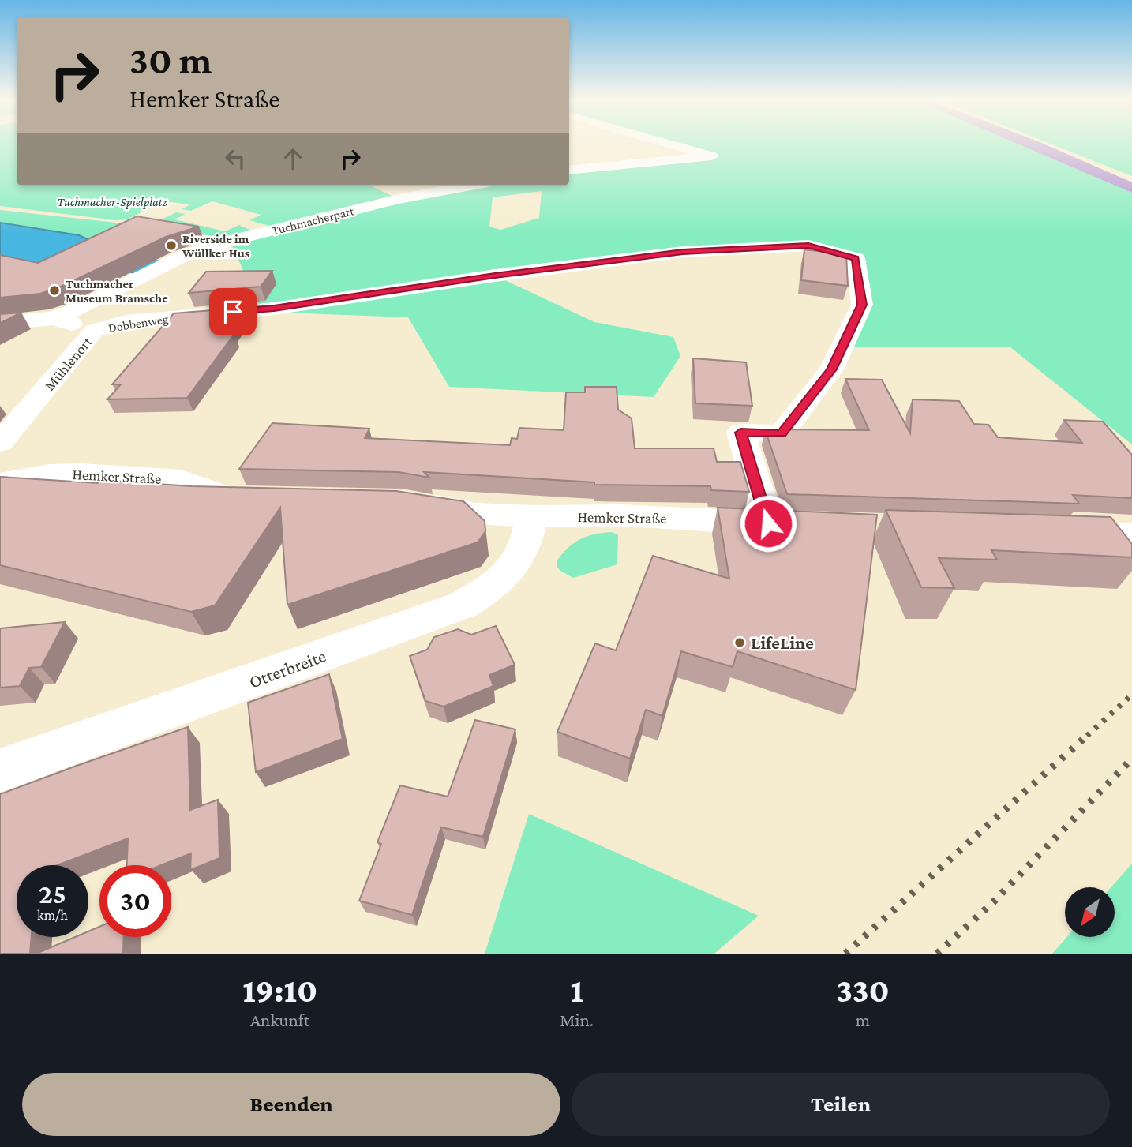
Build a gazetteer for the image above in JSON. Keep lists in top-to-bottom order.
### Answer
{
  "streets": {
    "street": [
      "Tuchmacherpatt",
      "Dobbenweg",
      "Mühlenort",
      "Hemker Straße",
      "Otterbreite"
    ]
  },
  "crossings": [
    ["Tuchmacherpatt", "Mühlenort"],
    ["Dobbenweg", "Mühlenort"],
    ["Dobbenweg", "Hemker Straße"],
    ["Hemker Straße", "Otterbreite"]
  ],
  "parks": ["Tuchmacher-Spielplatz"],
  "places": ["Riverside im Wüllker Hus", "Tuchmacher Museum Bramsche", "LifeLine"],
  "north": "bottom left",
  "page": {
    "turn": ["30 m", "Hemker Straße"],
    "speed": "25 km/h",
    "limit": "30",
    "eta": [
      "19:10",
      "Ankunft",
      "1",
      "Min.",
      "330",
      "m"
    ],
    "buttons": ["Beenden", "Teilen"]
  }
}
